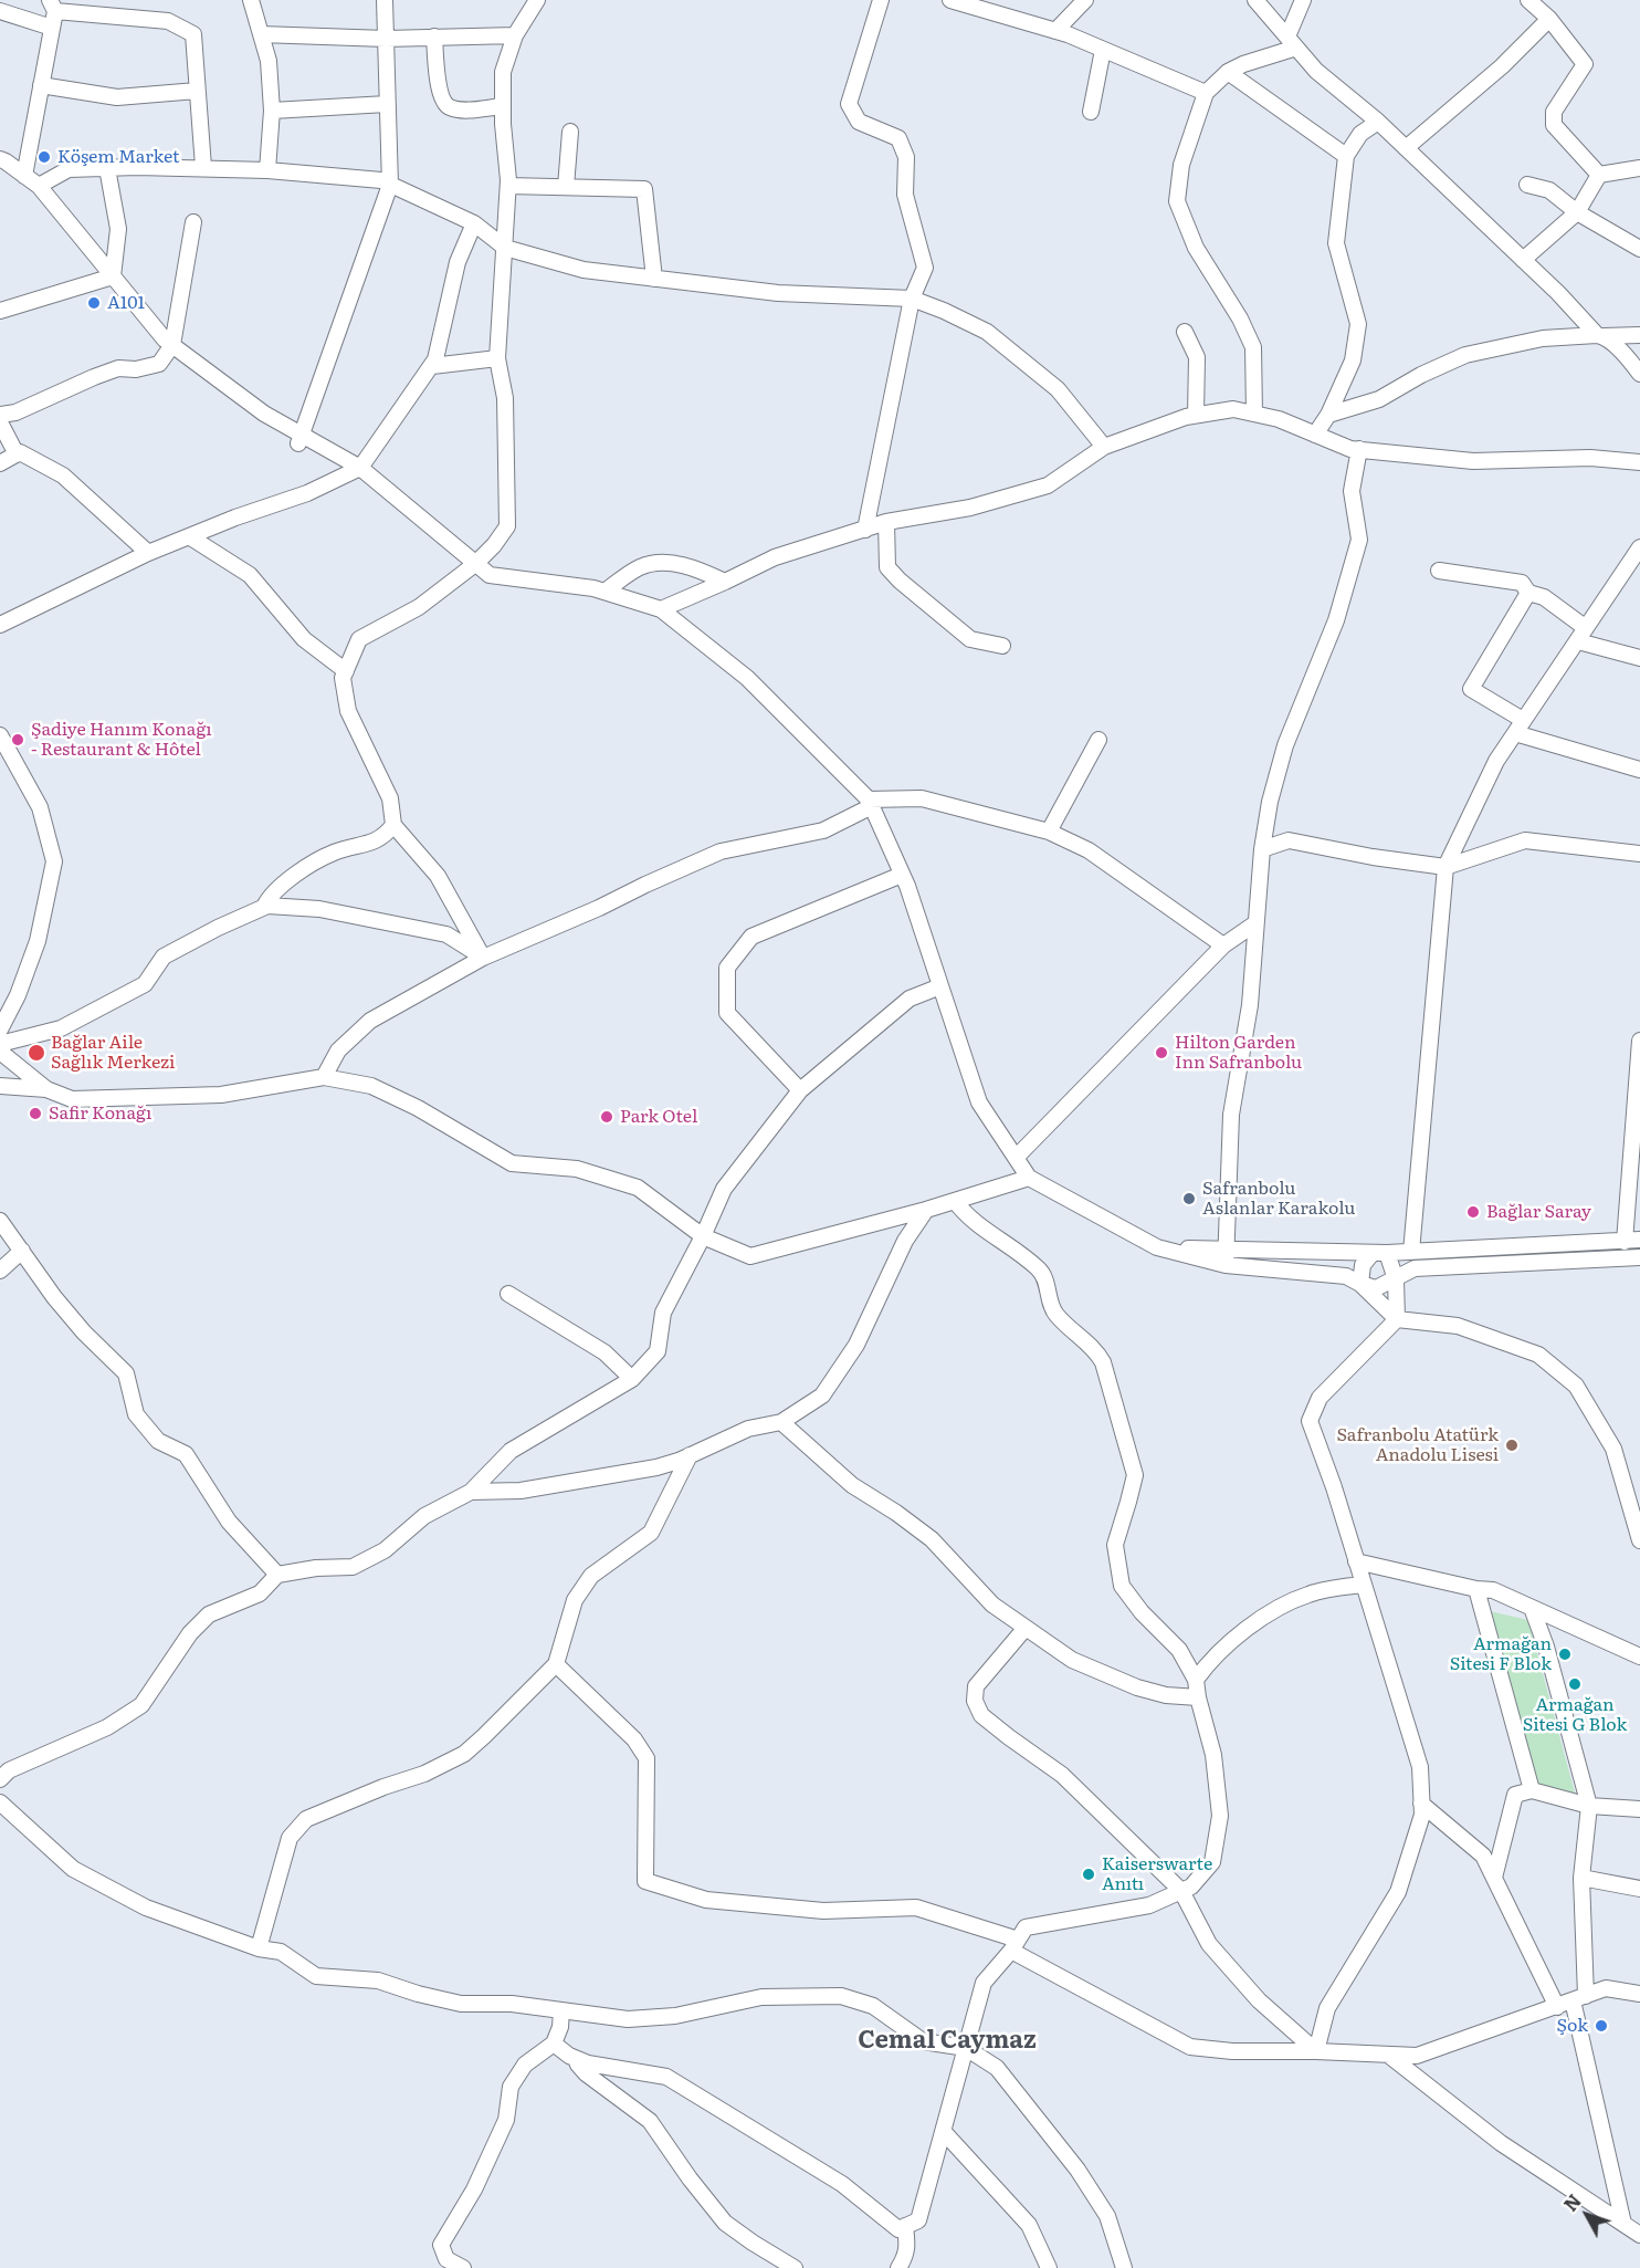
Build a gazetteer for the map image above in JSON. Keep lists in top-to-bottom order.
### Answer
{
  "districts": ["Cemal Caymaz"],
  "places": [
    "Köşem Market",
    "A101",
    "Şadiye Hanım Konağı - Restaurant & Hôtel",
    "Bağlar Aile Sağlık Merkezi",
    "Hilton Garden Inn Safranbolu",
    "Safir Konağı",
    "Park Otel",
    "Safranbolu Aslanlar Karakolu",
    "Bağlar Saray",
    "Safranbolu Atatürk Anadolu Lisesi",
    "Armağan Sitesi F Blok",
    "Armağan Sitesi G Blok",
    "Kaiserswarte Anıtı",
    "Şok"
  ],
  "north": "top left"
}
